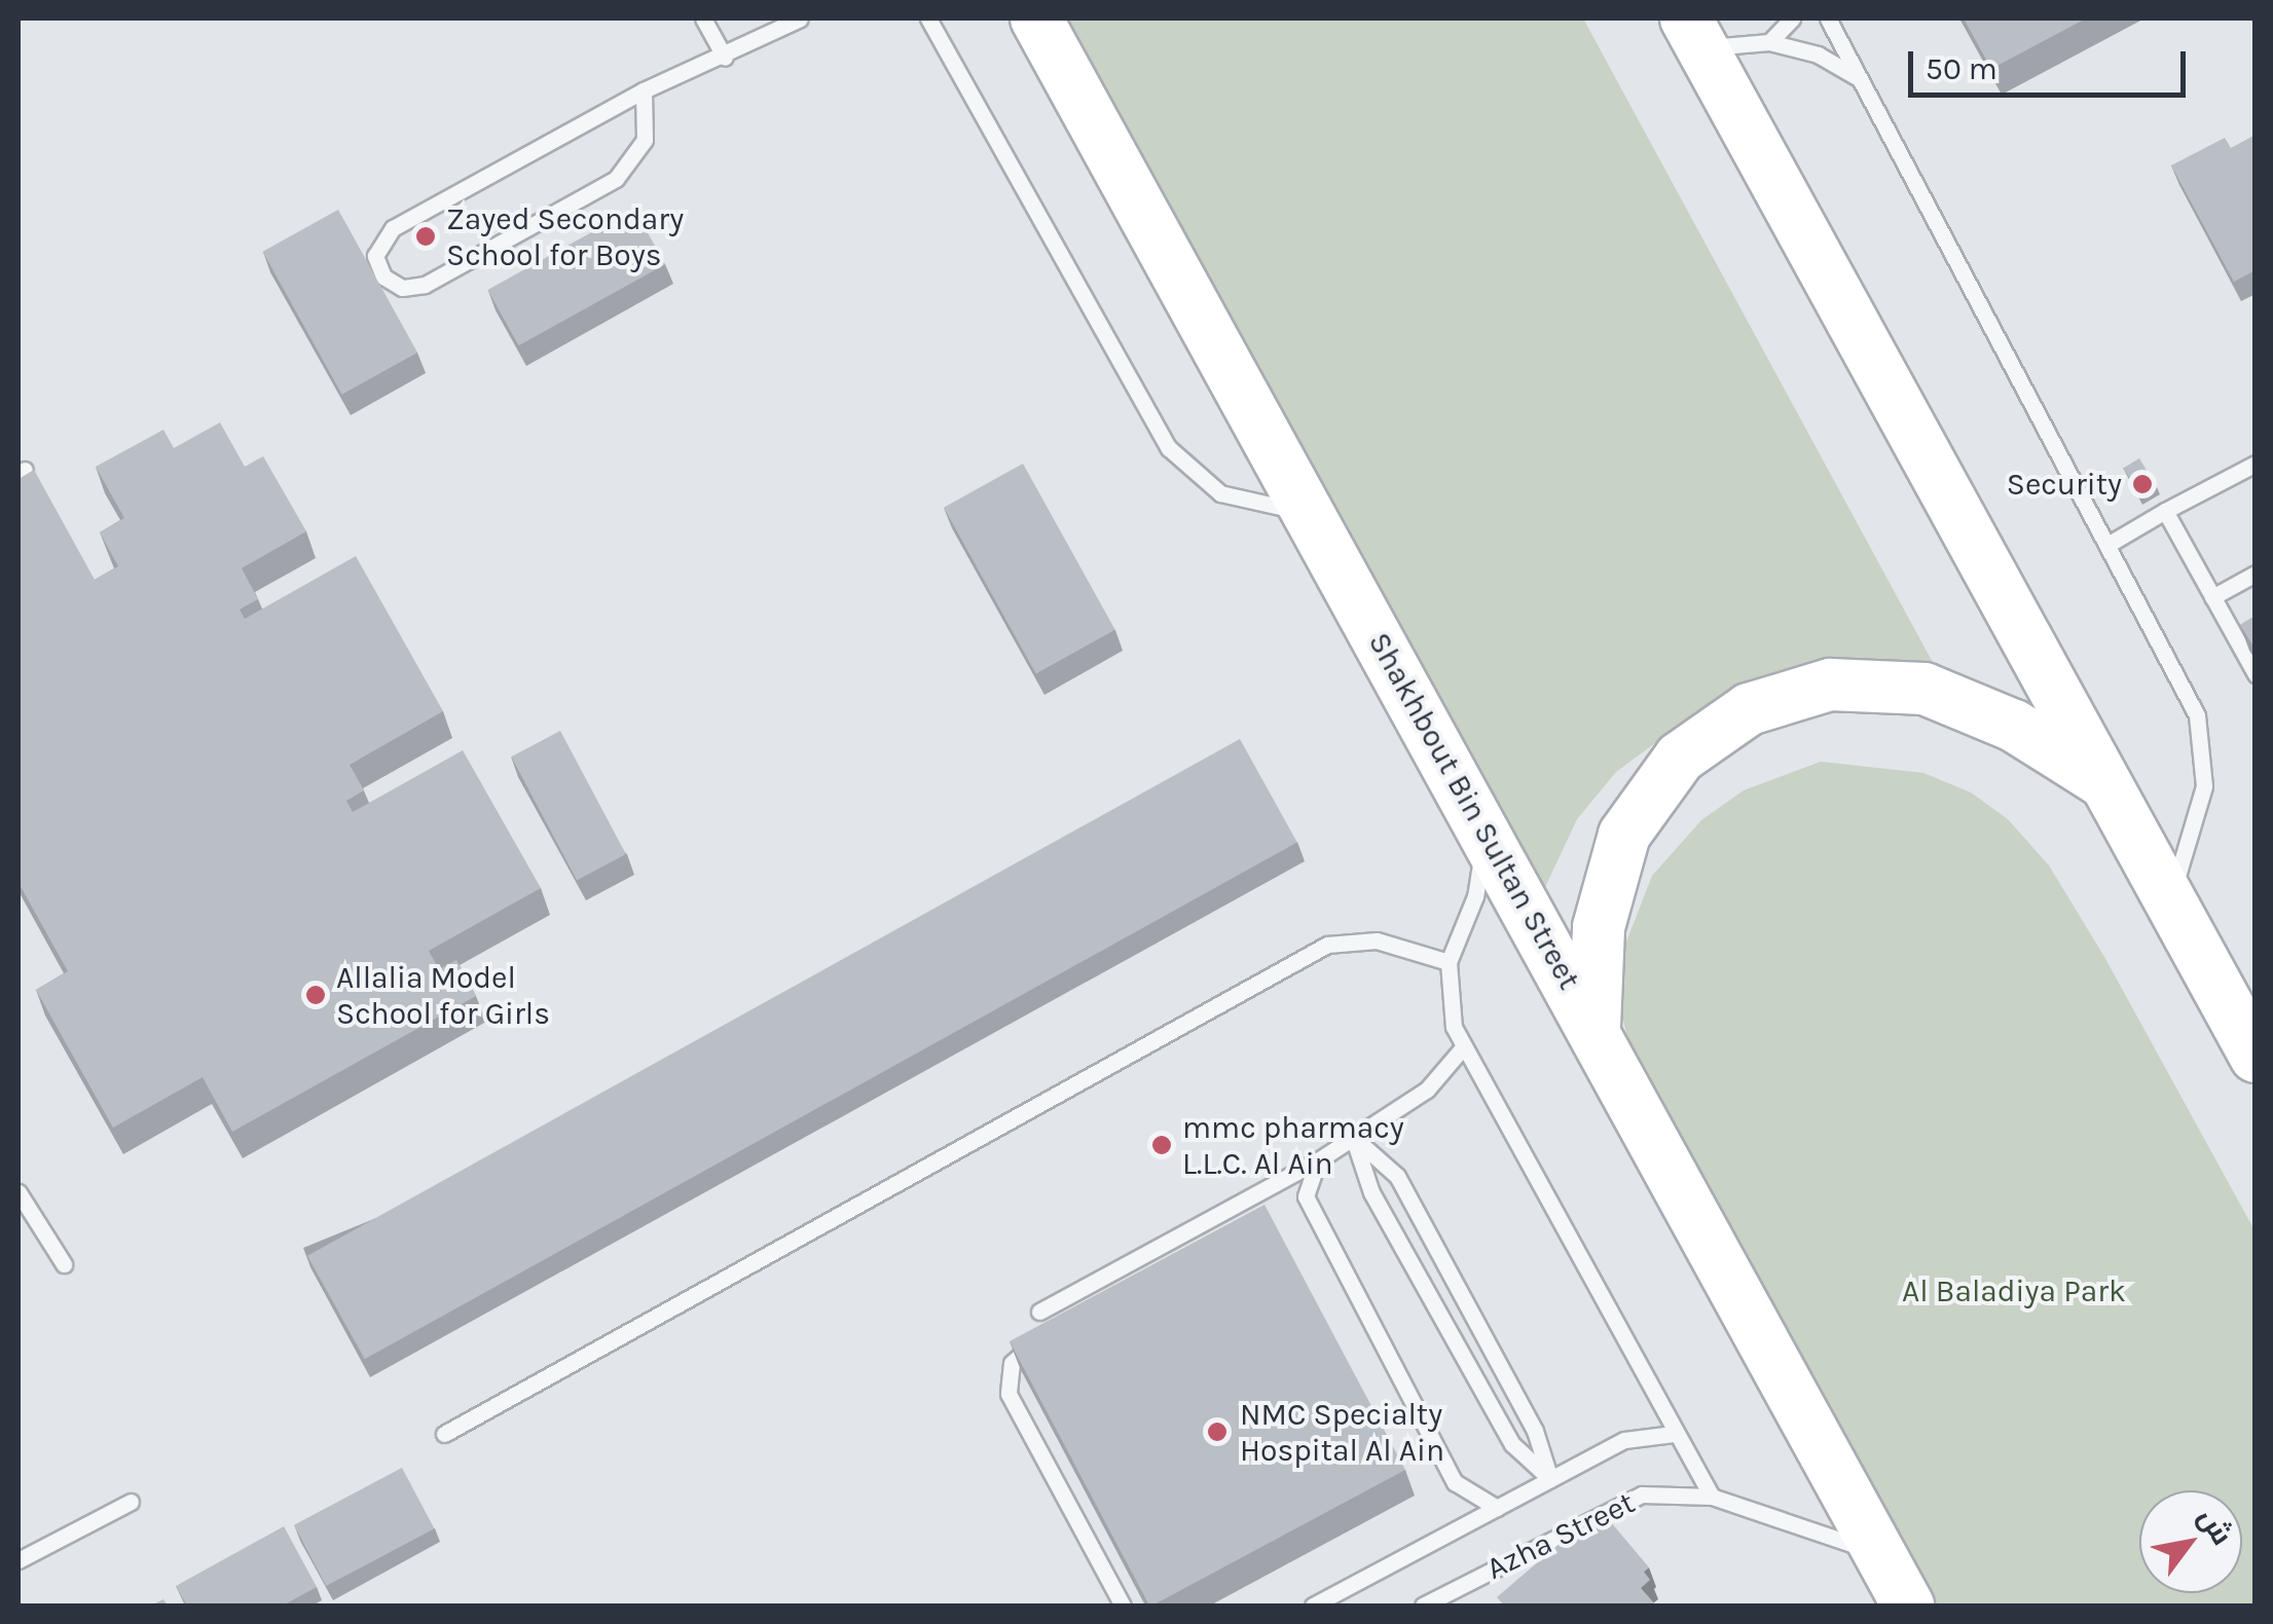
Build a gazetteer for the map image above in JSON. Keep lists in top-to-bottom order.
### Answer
{
  "streets": {
    "main road": ["Shakhbout Bin Sultan Street"],
    "lane": ["Azha Street"]
  },
  "crossings": [
    ["Shakhbout Bin Sultan Street", "Azha Street"]
  ],
  "parks": ["Al Baladiya Park"],
  "places": [
    "Zayed Secondary School for Boys",
    "Security",
    "Allalia Model School for Girls",
    "mmc pharmacy L.L.C. Al Ain",
    "NMC Specialty Hospital Al Ain"
  ],
  "scale_bar": "50 m",
  "north": "top right"
}
